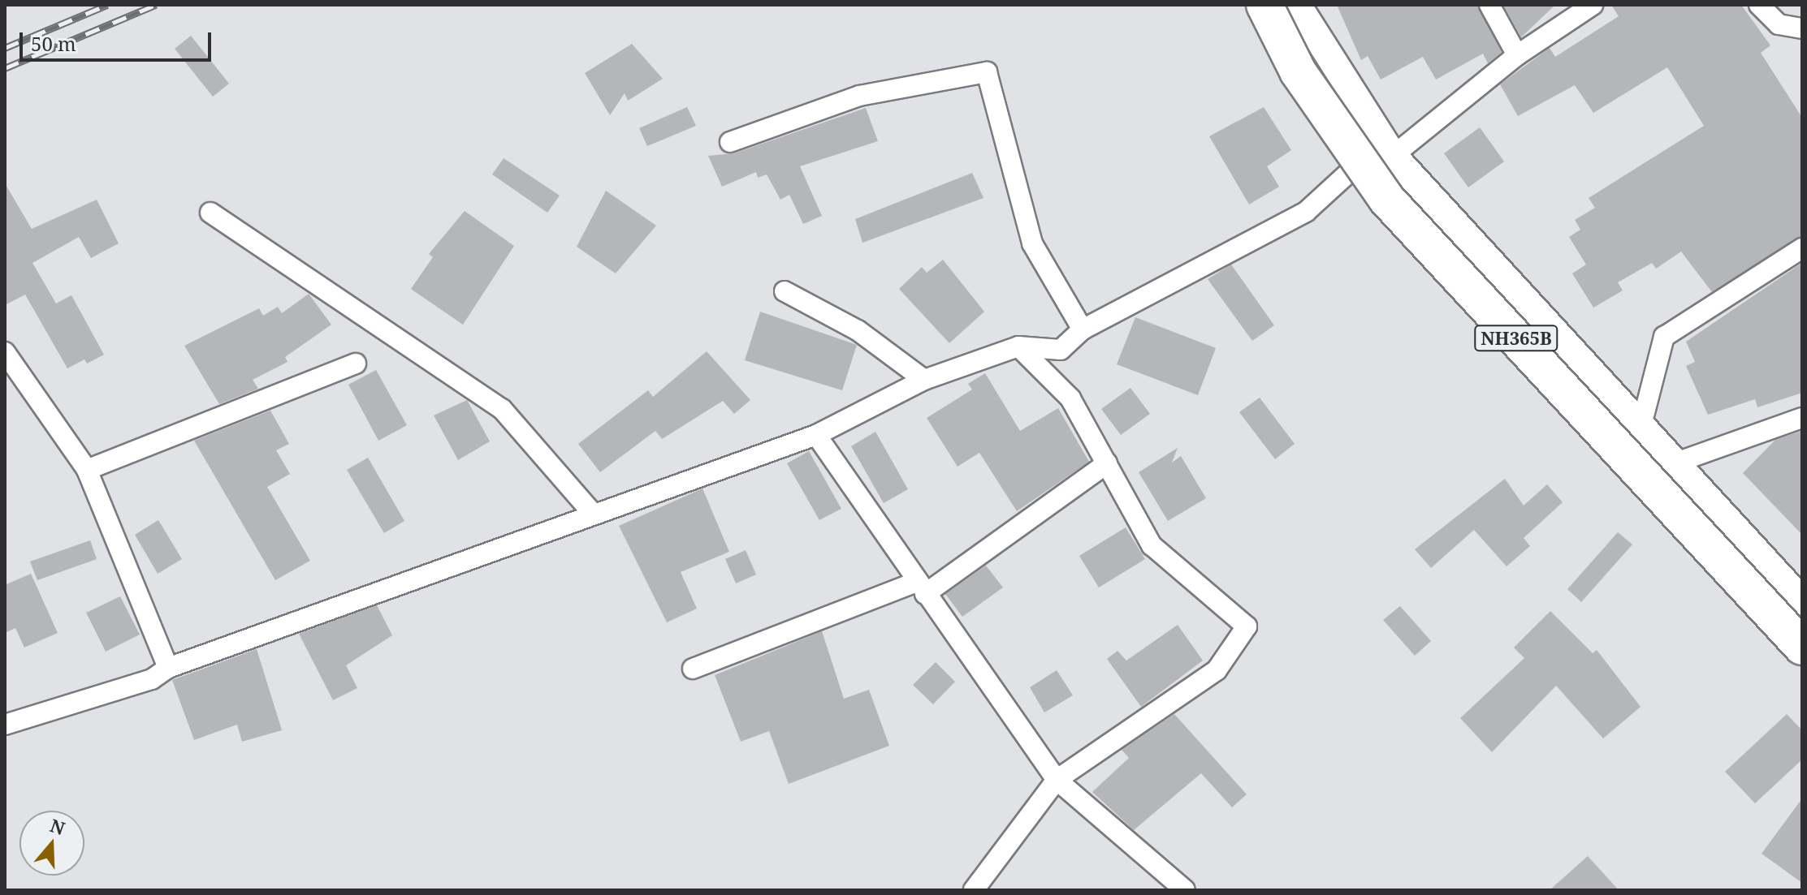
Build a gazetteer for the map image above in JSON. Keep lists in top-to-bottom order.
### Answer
{
  "streets": {
    "highway": ["NH365B"]
  },
  "scale_bar": "50 m",
  "north": "top"
}
